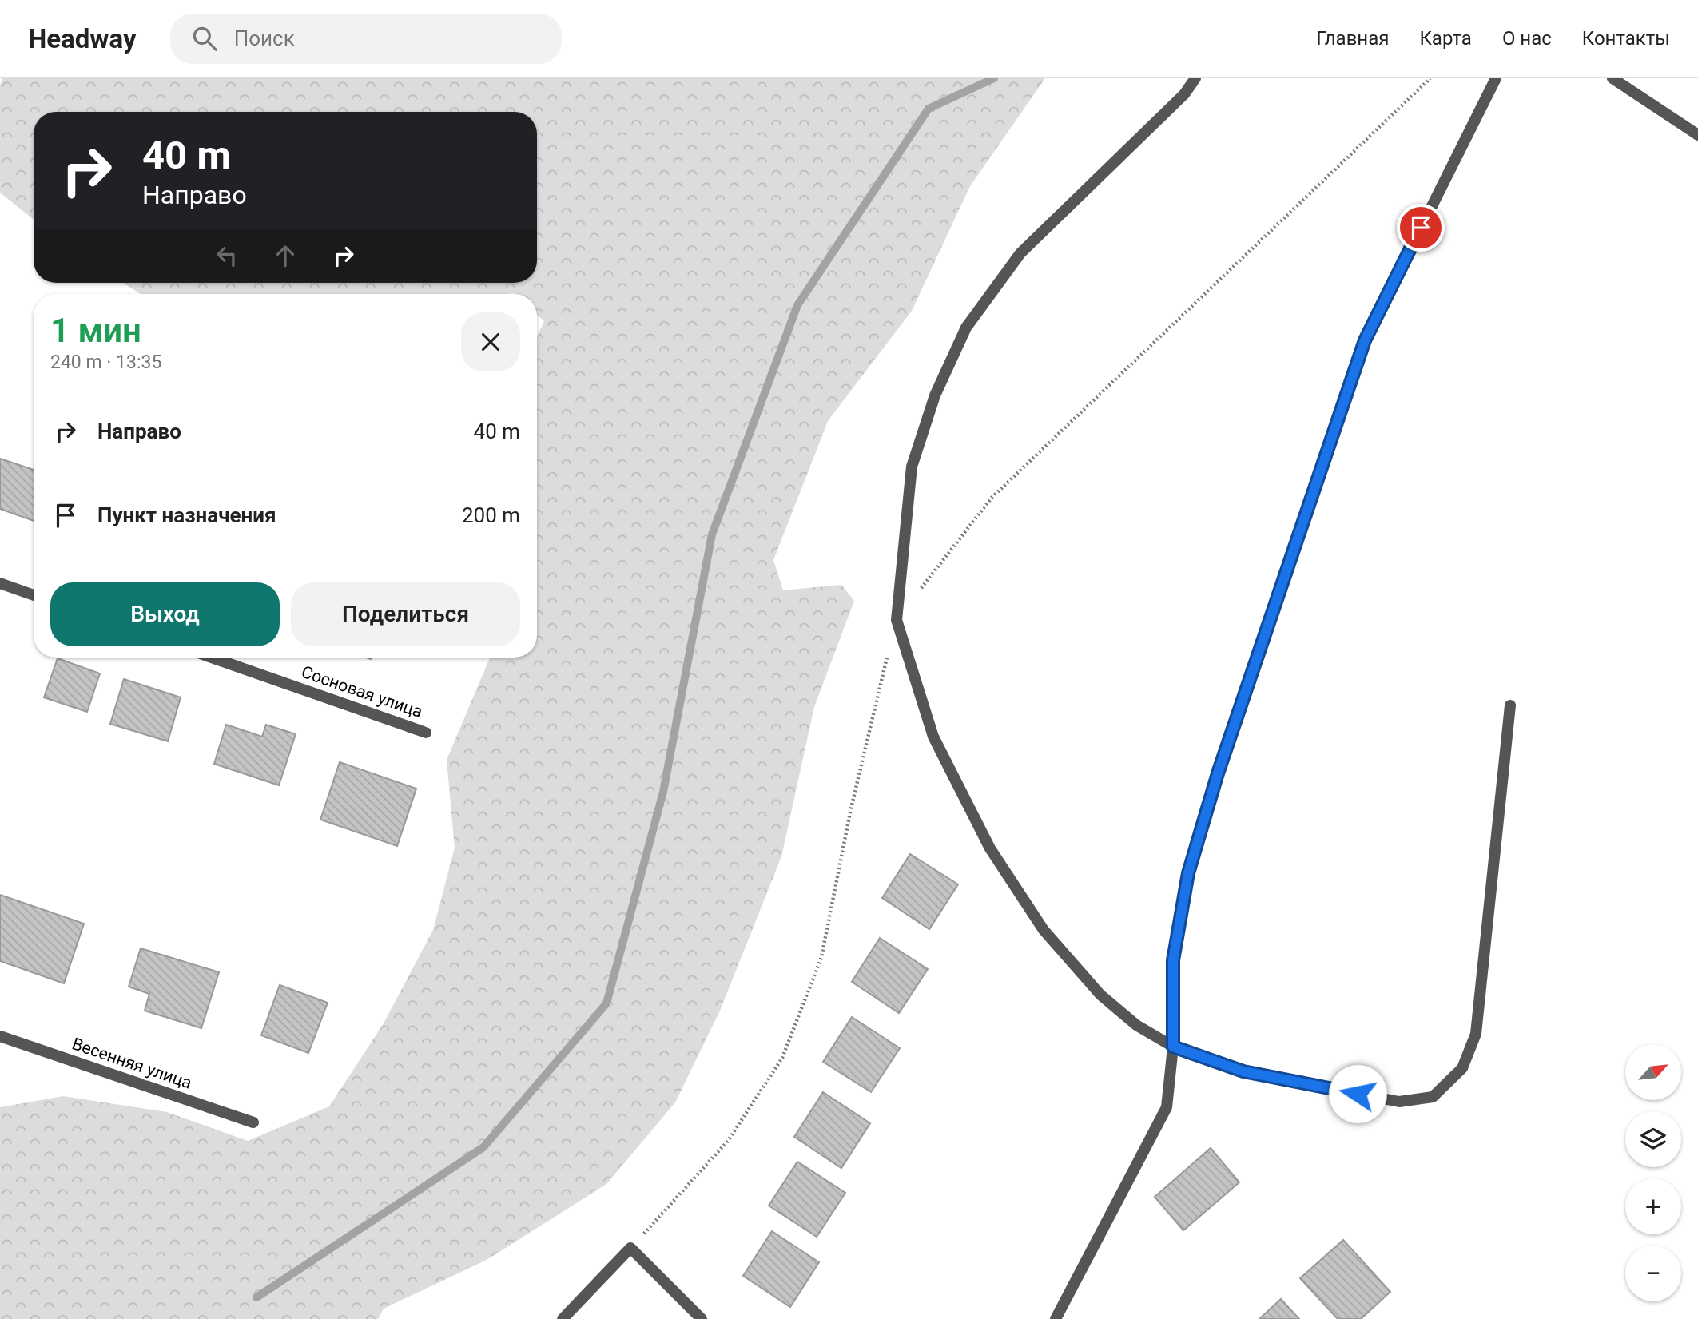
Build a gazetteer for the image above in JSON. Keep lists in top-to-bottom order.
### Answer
{
  "streets": {
    "street": ["Сосновая улица", "Весенняя улица"]
  },
  "north": "top right",
  "page": {
    "header": "Headway",
    "search": "Поиск",
    "nav": [
      "Главная",
      "Карта",
      "О нас",
      "Контакты"
    ],
    "turn": ["40 m", "Направо"],
    "heading": ["1 мин", "240 m · 13:35"],
    "list": [
      {
        "name": "Направо",
        "value": "40 m"
      },
      {
        "name": "Пункт назначения",
        "value": "200 m"
      }
    ],
    "buttons": ["Выход", "Поделиться"],
    "map_buttons": ["+", "−"]
  }
}
